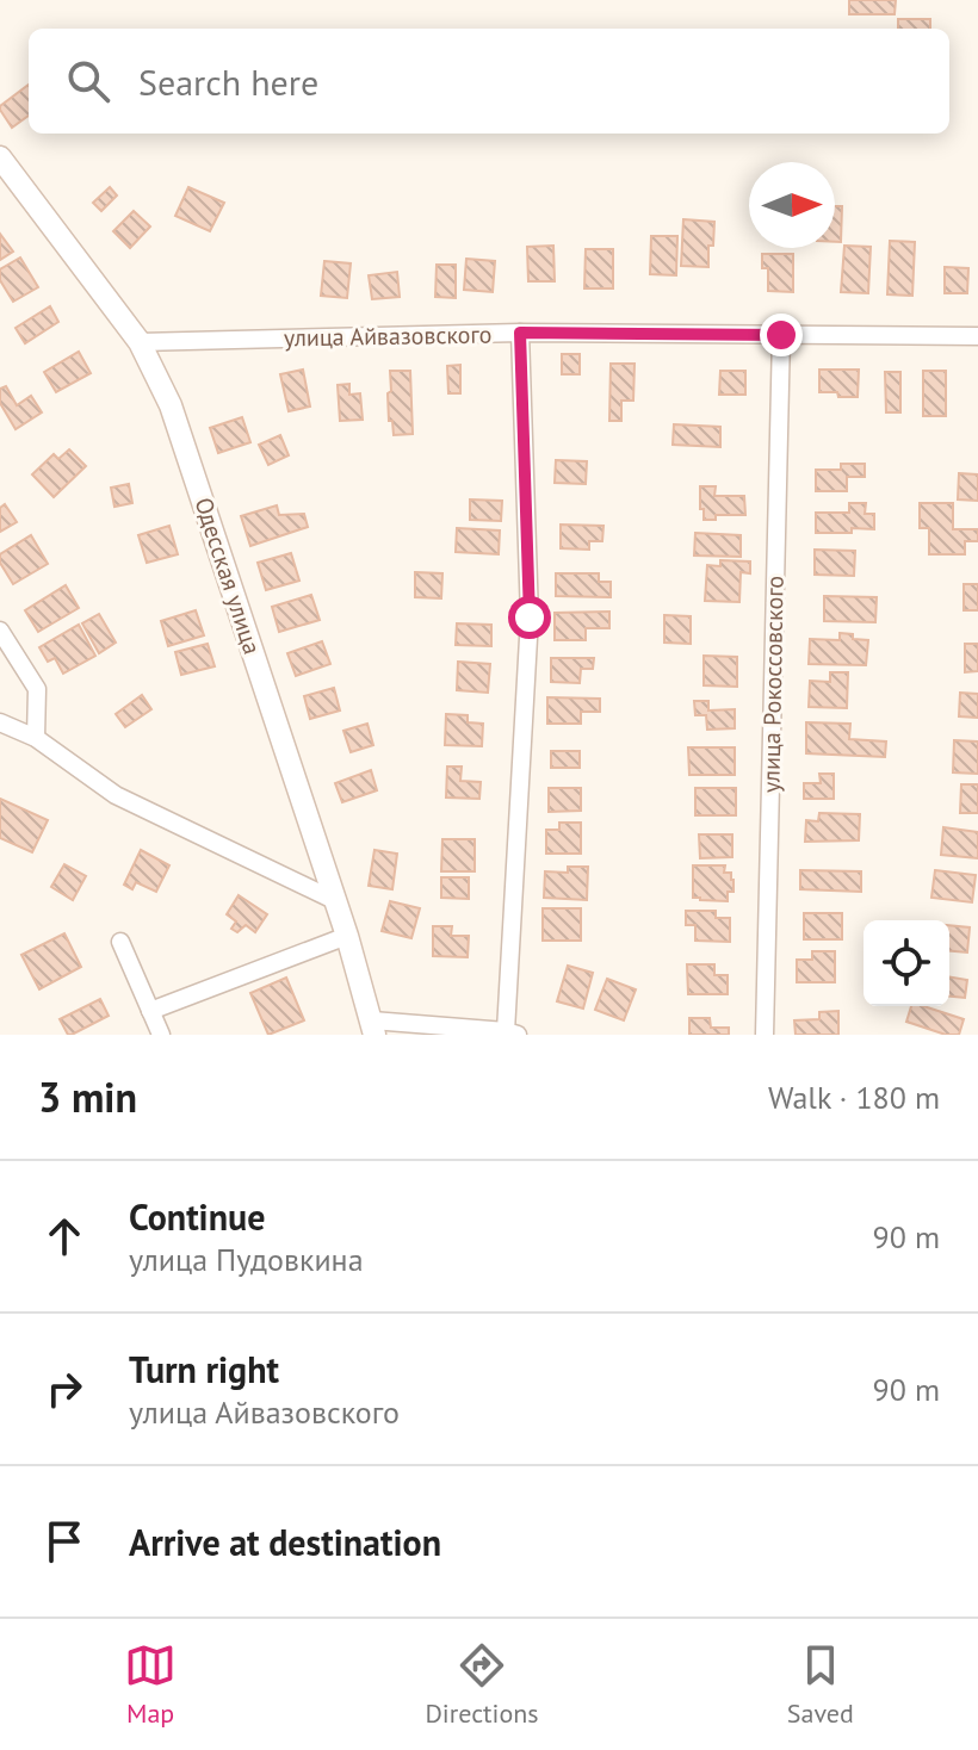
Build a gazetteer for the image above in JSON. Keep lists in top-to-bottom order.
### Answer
{
  "streets": {
    "main road": ["Одесская улица"],
    "street": ["улица Айвазовского", "улица Рокоссовского"]
  },
  "crossings": [
    ["улица Айвазовского", "Одесская улица"],
    ["улица Айвазовского", "улица Рокоссовского"]
  ],
  "north": "right",
  "page": {
    "search": "Search here",
    "heading": ["3 min", "Walk · 180 m"],
    "list": [
      ["Continue", "улица Пудовкина", "90 m"],
      ["Turn right", "улица Айвазовского", "90 m"],
      "Arrive at destination"
    ],
    "nav": ["Map", "Directions", "Saved"]
  }
}
